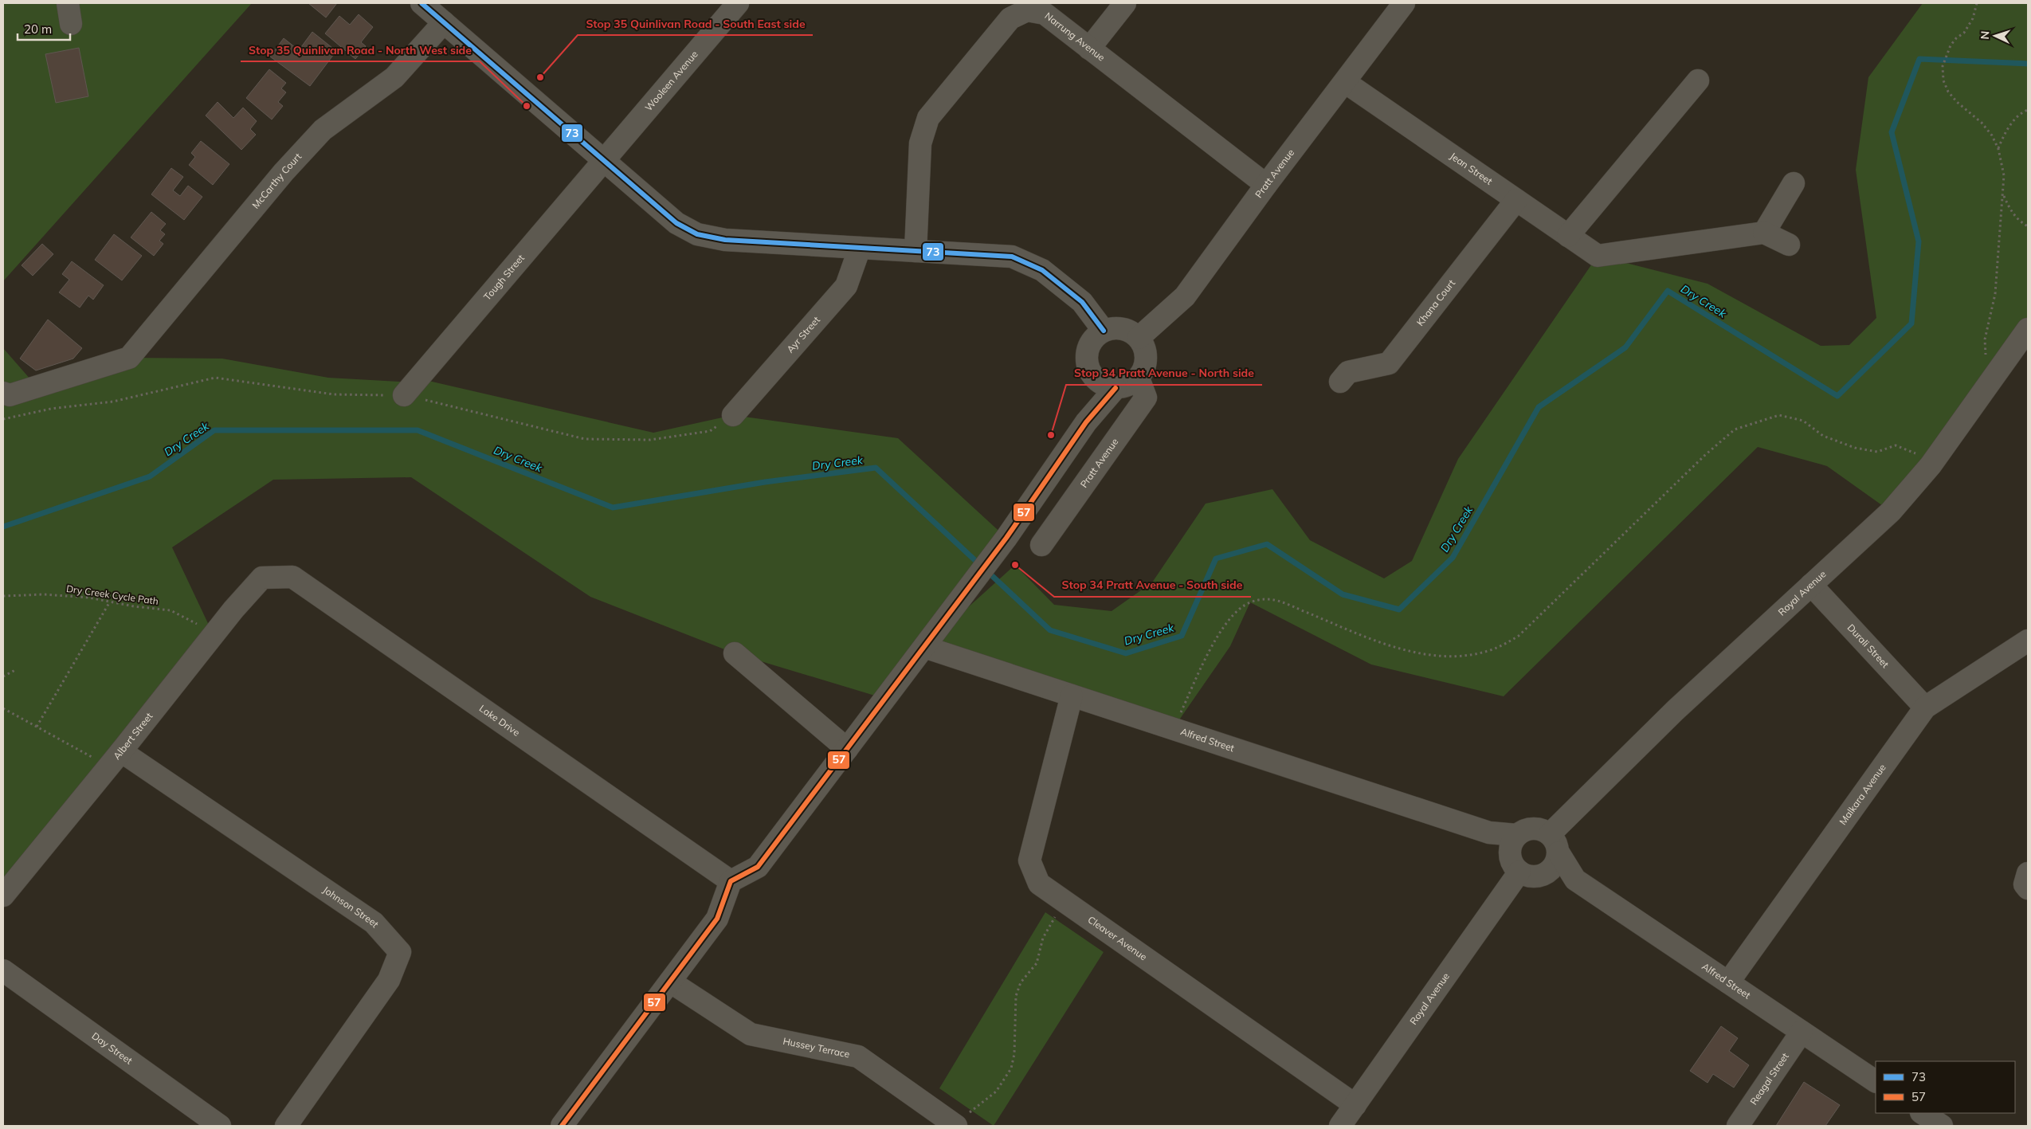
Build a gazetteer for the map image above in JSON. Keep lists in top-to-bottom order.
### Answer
{
  "streets": {
    "street": [
      "Narrung Avenue",
      "Wooleen Avenue",
      "Jean Street",
      "Pratt Avenue",
      "McCarthy Court",
      "Tough Street",
      "Khana Court",
      "Ayr Street",
      "Royal Avenue",
      "Durali Street",
      "Lake Drive",
      "Albert Street",
      "Alfred Street",
      "Malkara Avenue",
      "Johnson Street",
      "Cleaver Avenue",
      "Hussey Terrace",
      "Day Street",
      "Reagal Street"
    ],
    "path": ["Dry Creek Cycle Path"]
  },
  "crossings": [
    ["Narrung Avenue", "Pratt Avenue"],
    ["Wooleen Avenue", "Tough Street"],
    ["Jean Street", "Pratt Avenue"],
    ["Jean Street", "Khana Court"],
    ["Royal Avenue", "Durali Street"],
    ["Royal Avenue", "Alfred Street"],
    ["Royal Avenue", "Cleaver Avenue"],
    ["Dry Creek Cycle Path", "Albert Street"],
    ["Durali Street", "Malkara Avenue"],
    ["Lake Drive", "Albert Street"],
    ["Albert Street", "Johnson Street"],
    ["Alfred Street", "Malkara Avenue"],
    ["Alfred Street", "Cleaver Avenue"],
    ["Alfred Street", "Reagal Street"]
  ],
  "water": ["Dry Creek"],
  "places": [
    "Stop 35 Quinlivan Road - South East side",
    "Stop 35 Quinlivan Road - North West side",
    "Stop 34 Pratt Avenue - North side",
    "Stop 34 Pratt Avenue - South side"
  ],
  "lines": ["transit line 73", "transit line 57"],
  "legend": ["73", "57"],
  "scale_bar": "20 m",
  "north": "left"
}
